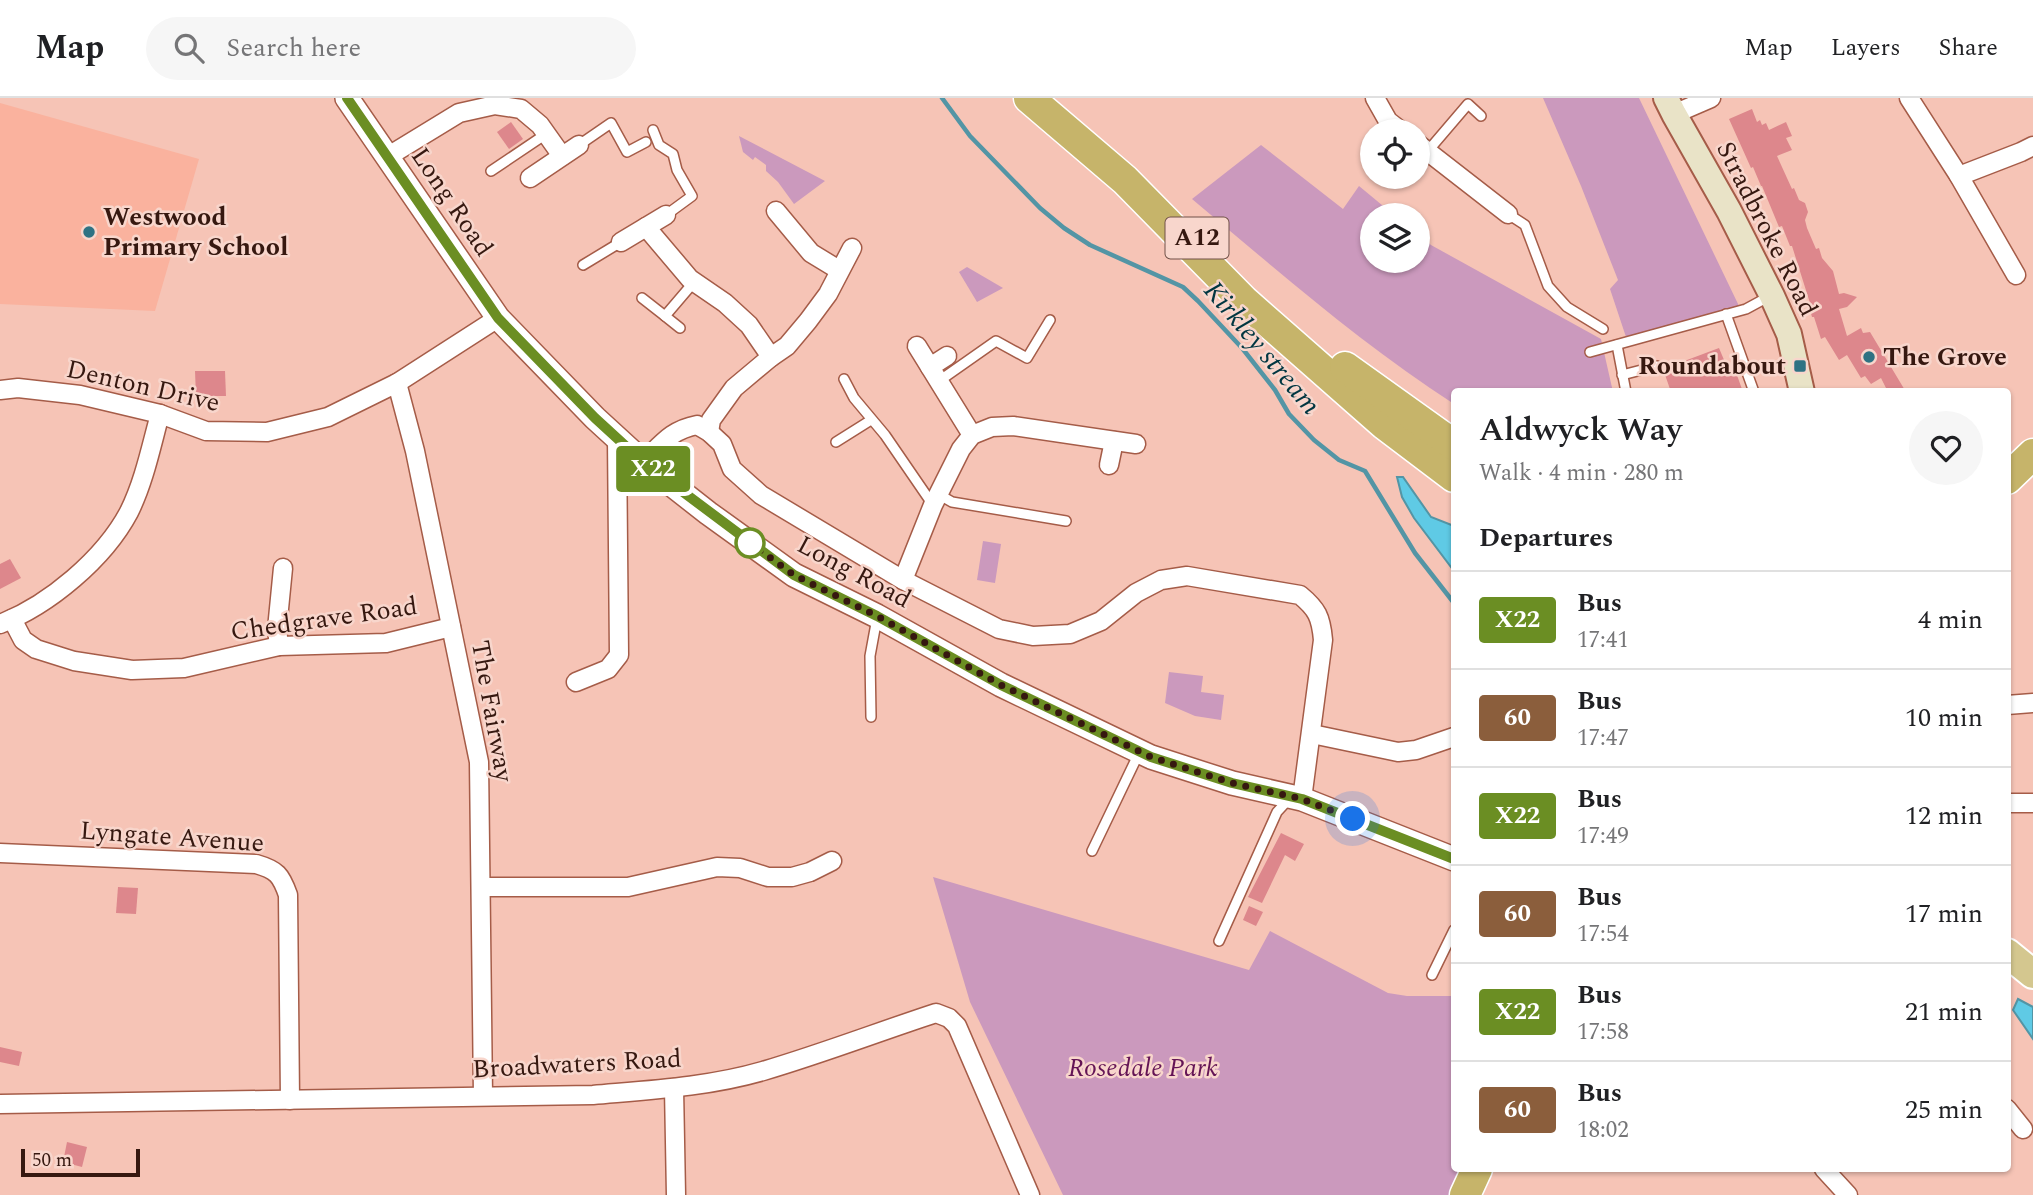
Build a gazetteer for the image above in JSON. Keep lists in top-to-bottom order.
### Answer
{
  "streets": {
    "highway": ["A12"],
    "main road": ["Stradbroke Road"],
    "street": [
      "Long Road",
      "Denton Drive",
      "Chedgrave Road",
      "The Fairway",
      "Lyngate Avenue",
      "Broadwaters Road"
    ]
  },
  "crossings": [
    ["Long Road", "Denton Drive"],
    ["Denton Drive", "The Fairway"],
    ["Chedgrave Road", "The Fairway"],
    ["The Fairway", "Broadwaters Road"],
    ["Lyngate Avenue", "Broadwaters Road"]
  ],
  "water": ["Kirkley stream"],
  "parks": ["Rosedale Park"],
  "places": {
    "other": ["Westwood Primary School", "The Grove"],
    "transit": ["Roundabout"]
  },
  "lines": ["bus line X22"],
  "scale_bar": "50 m",
  "page": {
    "header": "Map",
    "search": "Search here",
    "nav": ["Map", "Layers", "Share"],
    "on_map": "X22",
    "heading": [
      ["Aldwyck Way", "Walk · 4 min · 280 m"],
      "Departures"
    ],
    "list": [
      {
        "mark": "X22",
        "name": "Bus",
        "note": "17:41",
        "value": "4 min"
      },
      {
        "mark": "60",
        "name": "Bus",
        "note": "17:47",
        "value": "10 min"
      },
      {
        "mark": "X22",
        "name": "Bus",
        "note": "17:49",
        "value": "12 min"
      },
      {
        "mark": "60",
        "name": "Bus",
        "note": "17:54",
        "value": "17 min"
      },
      {
        "mark": "X22",
        "name": "Bus",
        "note": "17:58",
        "value": "21 min"
      },
      {
        "mark": "60",
        "name": "Bus",
        "note": "18:02",
        "value": "25 min"
      }
    ],
    "scale": "50 m"
  }
}
